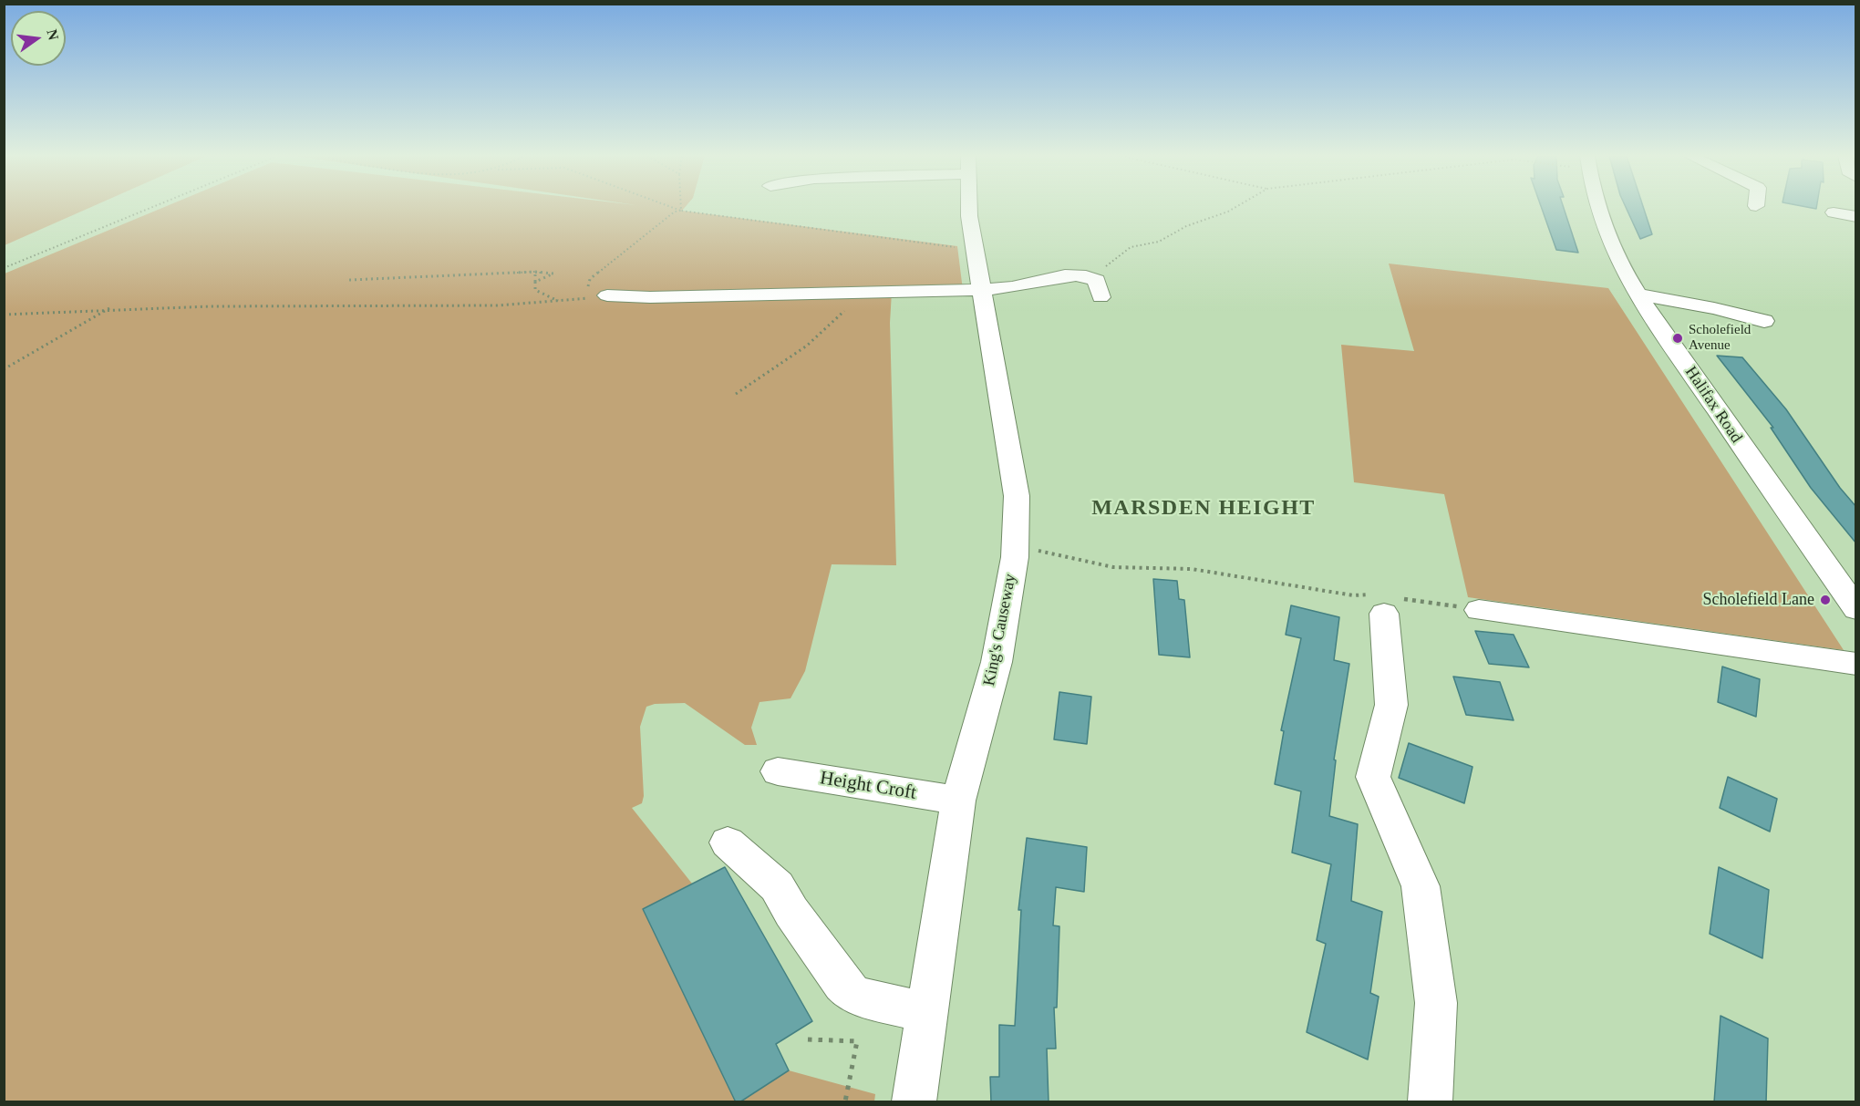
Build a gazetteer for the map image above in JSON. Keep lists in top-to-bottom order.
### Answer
{
  "streets": {
    "street": ["Halifax Road", "King's Causeway", "Height Croft"]
  },
  "crossings": [
    ["King's Causeway", "Height Croft"]
  ],
  "districts": ["MARSDEN HEIGHT"],
  "places": ["Scholefield Avenue", "Scholefield Lane"],
  "north": "right"
}
